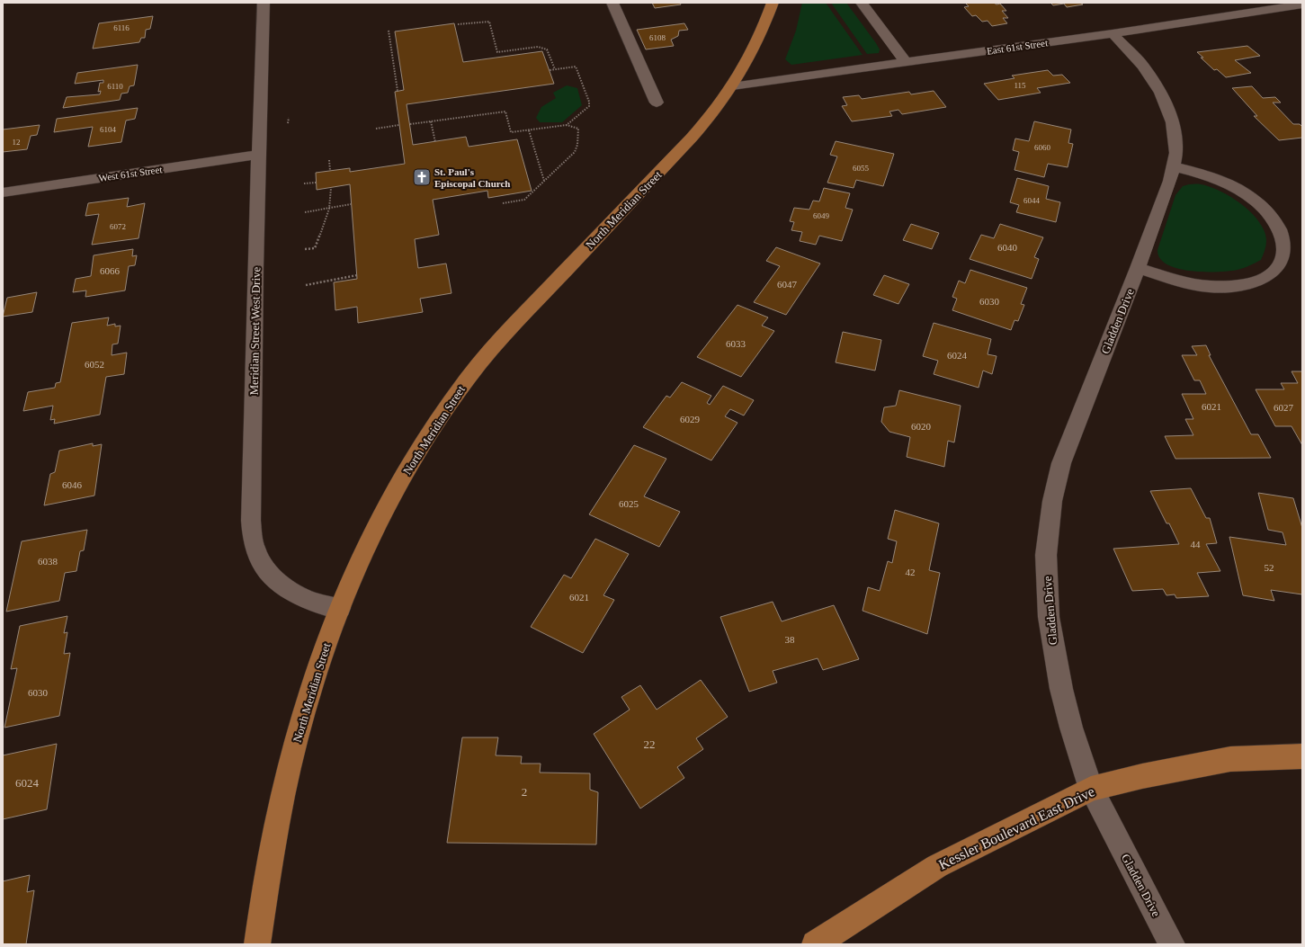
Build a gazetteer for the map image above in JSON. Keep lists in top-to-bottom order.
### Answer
{
  "streets": {
    "main road": ["North Meridian Street", "Kessler Boulevard East Drive"],
    "street": [
      "East 61st Street",
      "West 61st Street",
      "Gladden Drive",
      "Meridian Street West Drive"
    ]
  },
  "crossings": [
    ["East 61st Street", "North Meridian Street"],
    ["East 61st Street", "Gladden Drive"],
    ["West 61st Street", "Meridian Street West Drive"],
    ["North Meridian Street", "Meridian Street West Drive"],
    ["Gladden Drive", "Kessler Boulevard East Drive"]
  ],
  "places": {
    "church": ["St. Paul's Episcopal Church"]
  },
  "house_numbers": [
    "6116",
    "6108",
    "115",
    "6110",
    "6104",
    "12",
    "6060",
    "6055",
    "6044",
    "6049",
    "6072",
    "6040",
    "6066",
    "6047",
    "6030",
    "6033",
    "6024",
    "6052",
    "6021",
    "6027",
    "6029",
    "6020",
    "6046",
    "6025",
    "44",
    "6038",
    "52",
    "42",
    "6021",
    "38",
    "6030",
    "22",
    "6024",
    "2"
  ]
}
